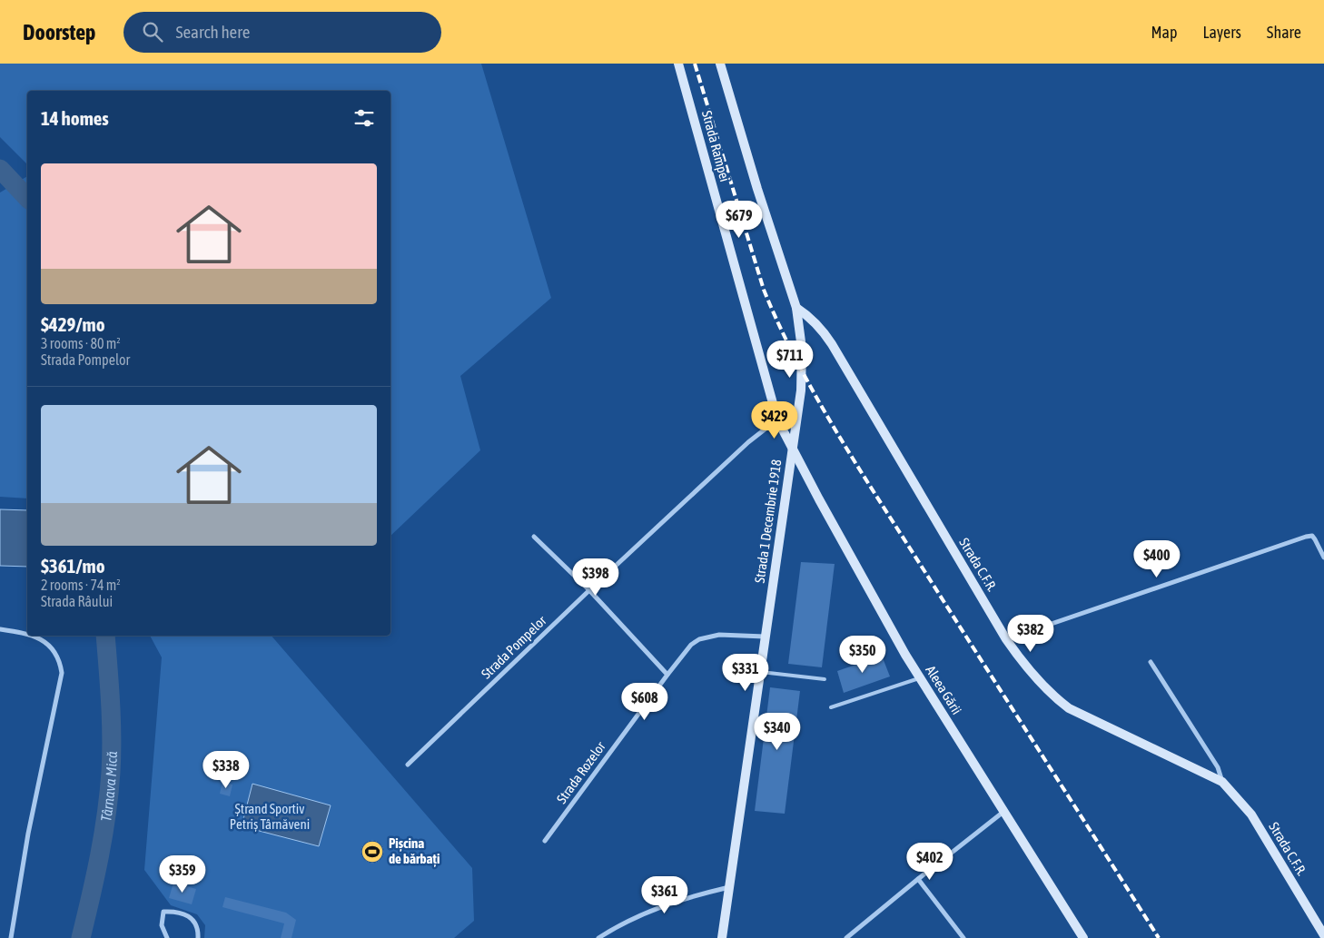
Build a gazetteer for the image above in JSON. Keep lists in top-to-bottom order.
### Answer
{
  "streets": {
    "street": [
      "Strada Rampei",
      "Strada 1 Decembrie 1918",
      "Strada C.F.R.",
      "Strada Pompelor",
      "Aleea Gării",
      "Strada Rozelor"
    ]
  },
  "crossings": [
    ["Strada Rampei", "Strada 1 Decembrie 1918"],
    ["Strada Rampei", "Strada Pompelor"],
    ["Strada Rampei", "Aleea Gării"],
    ["Strada 1 Decembrie 1918", "Strada C.F.R."],
    ["Strada 1 Decembrie 1918", "Aleea Gării"],
    ["Strada 1 Decembrie 1918", "Strada Rozelor"]
  ],
  "water": ["Târnava Mică"],
  "parks": ["Ștrand Sportiv Petriș Târnăveni"],
  "places": {
    "sports": ["Pișcina de bărbați"]
  },
  "page": {
    "header": "Doorstep",
    "search": "Search here",
    "nav": ["Map", "Layers", "Share"],
    "heading": "14 homes",
    "list": [
      {
        "name": "$429/mo",
        "note": "3 rooms · 80 m² · Strada Pompelor"
      },
      {
        "name": "$361/mo",
        "note": "2 rooms · 74 m² · Strada Râului"
      }
    ],
    "price": [
      "$679",
      "$711",
      "$429",
      "$400",
      "$398",
      "$382",
      "$350",
      "$331",
      "$608",
      "$340",
      "$338",
      "$402",
      "$359",
      "$361"
    ]
  }
}
